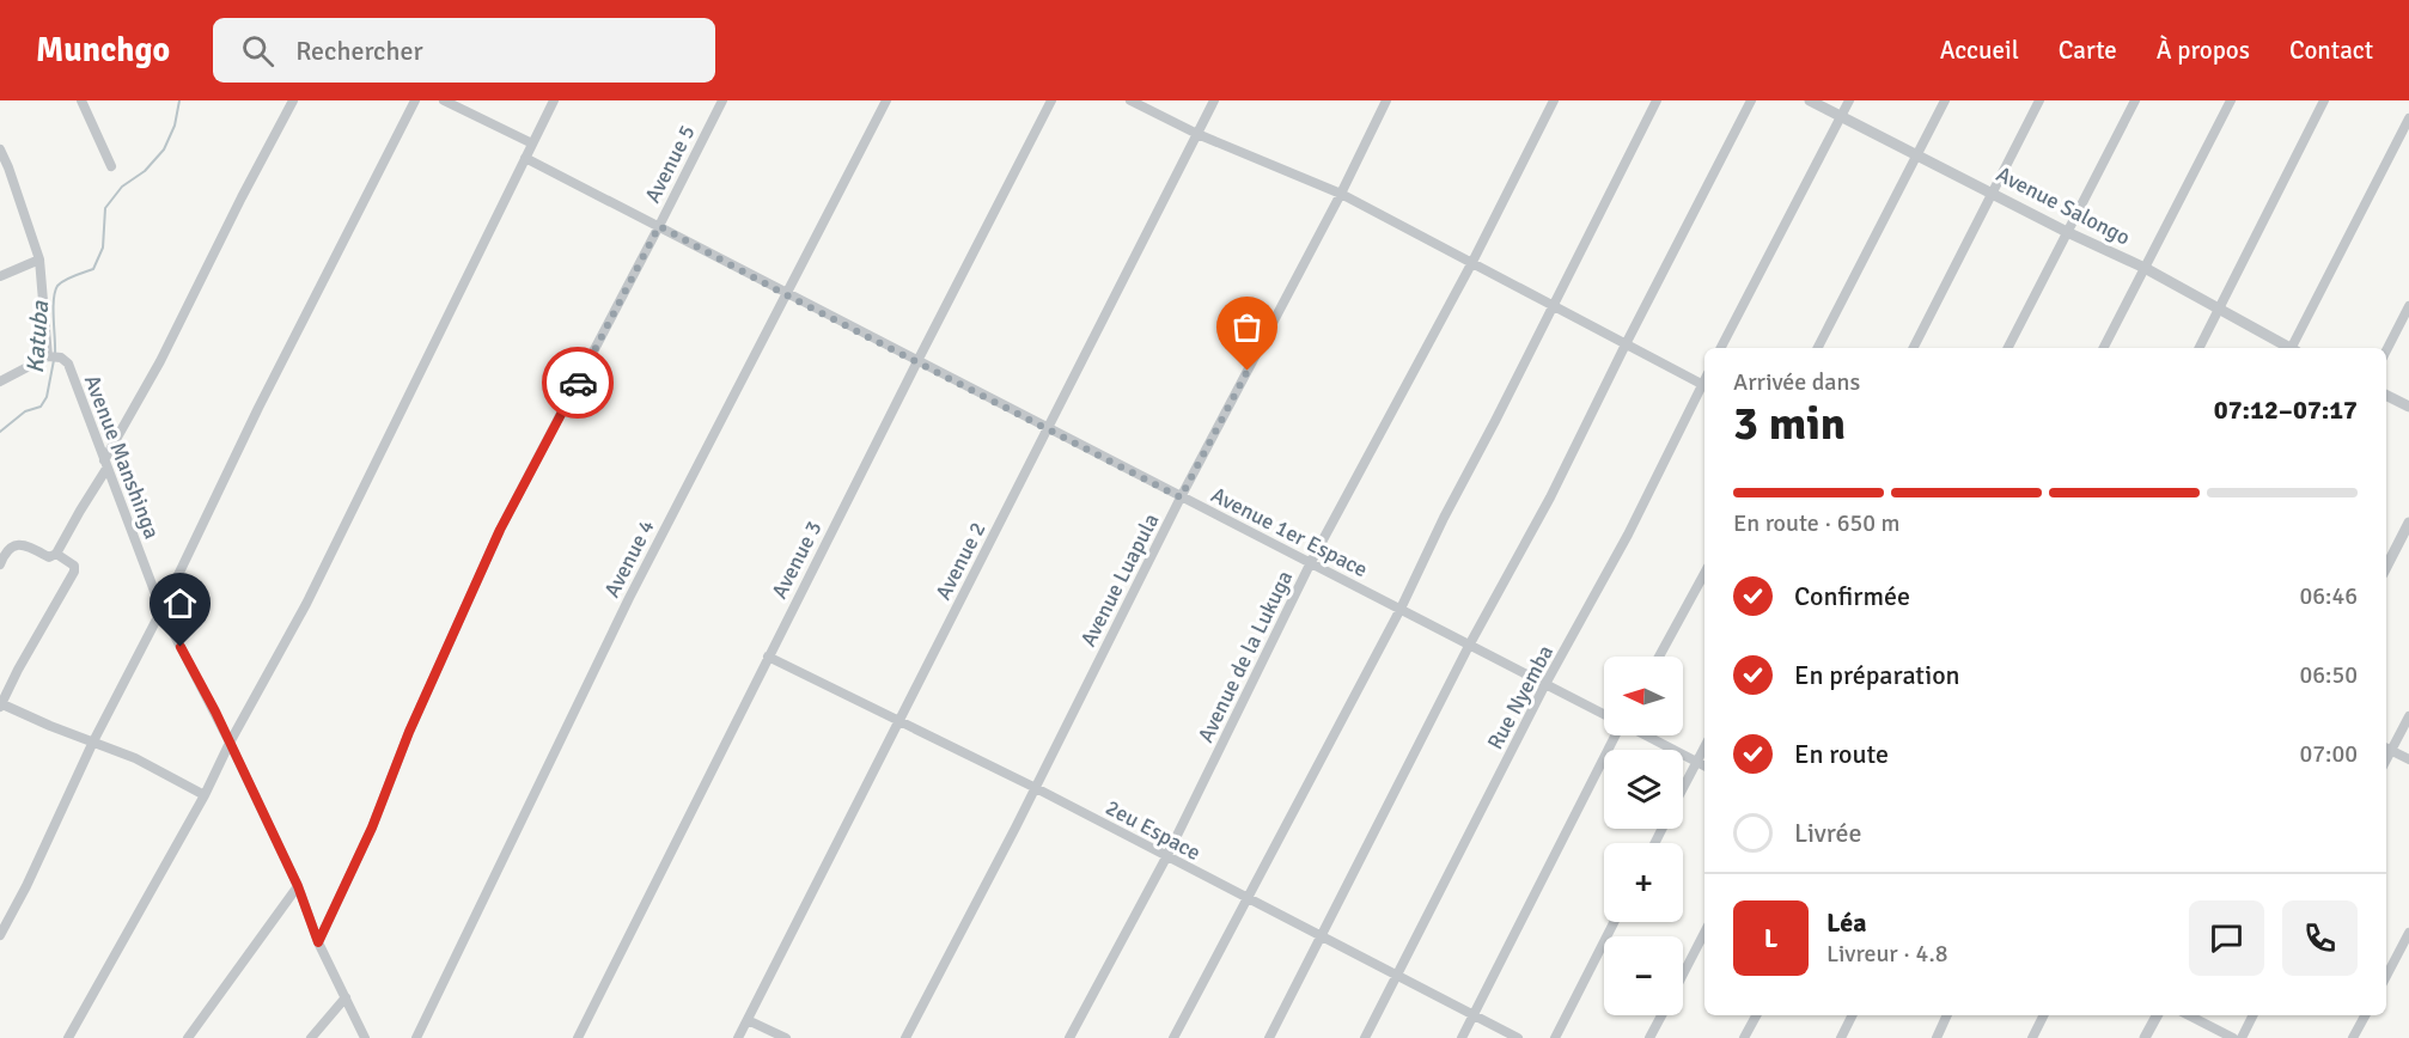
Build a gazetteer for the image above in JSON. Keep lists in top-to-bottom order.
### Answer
{
  "streets": {
    "street": [
      "Avenue 5",
      "Avenue Salongo",
      "Avenue Manshinga",
      "Avenue 1er Espace",
      "Avenue 4",
      "Avenue 3",
      "Avenue 2",
      "Avenue Luapula",
      "Avenue de la Lukuga",
      "Rue Nyemba",
      "2eu Espace"
    ]
  },
  "crossings": [
    ["Avenue 5", "Avenue Manshinga"],
    ["Avenue 5", "Avenue 1er Espace"],
    ["Avenue 1er Espace", "Avenue 4"],
    ["Avenue 1er Espace", "Avenue 3"],
    ["Avenue 1er Espace", "Avenue 2"],
    ["Avenue 1er Espace", "Avenue Luapula"],
    ["Avenue 1er Espace", "Avenue de la Lukuga"],
    ["Avenue 1er Espace", "Rue Nyemba"],
    ["Avenue 3", "2eu Espace"],
    ["Avenue 2", "2eu Espace"],
    ["Avenue Luapula", "2eu Espace"],
    ["Avenue de la Lukuga", "2eu Espace"],
    ["Rue Nyemba", "2eu Espace"]
  ],
  "water": ["Katuba"],
  "north": "left",
  "page": {
    "header": "Munchgo",
    "search": "Rechercher",
    "nav": [
      "Accueil",
      "Carte",
      "À propos",
      "Contact"
    ],
    "heading": ["3 min", "Arrivée dans", "07:12–07:17"],
    "panel": ["Léa", "Livreur · 4.8"],
    "bar": "En route · 650 m",
    "list": [
      ["Confirmée", "06:46"],
      ["En préparation", "06:50"],
      ["En route", "07:00"],
      "Livrée"
    ],
    "map_buttons": ["+", "−"],
    "round": "L"
  }
}
